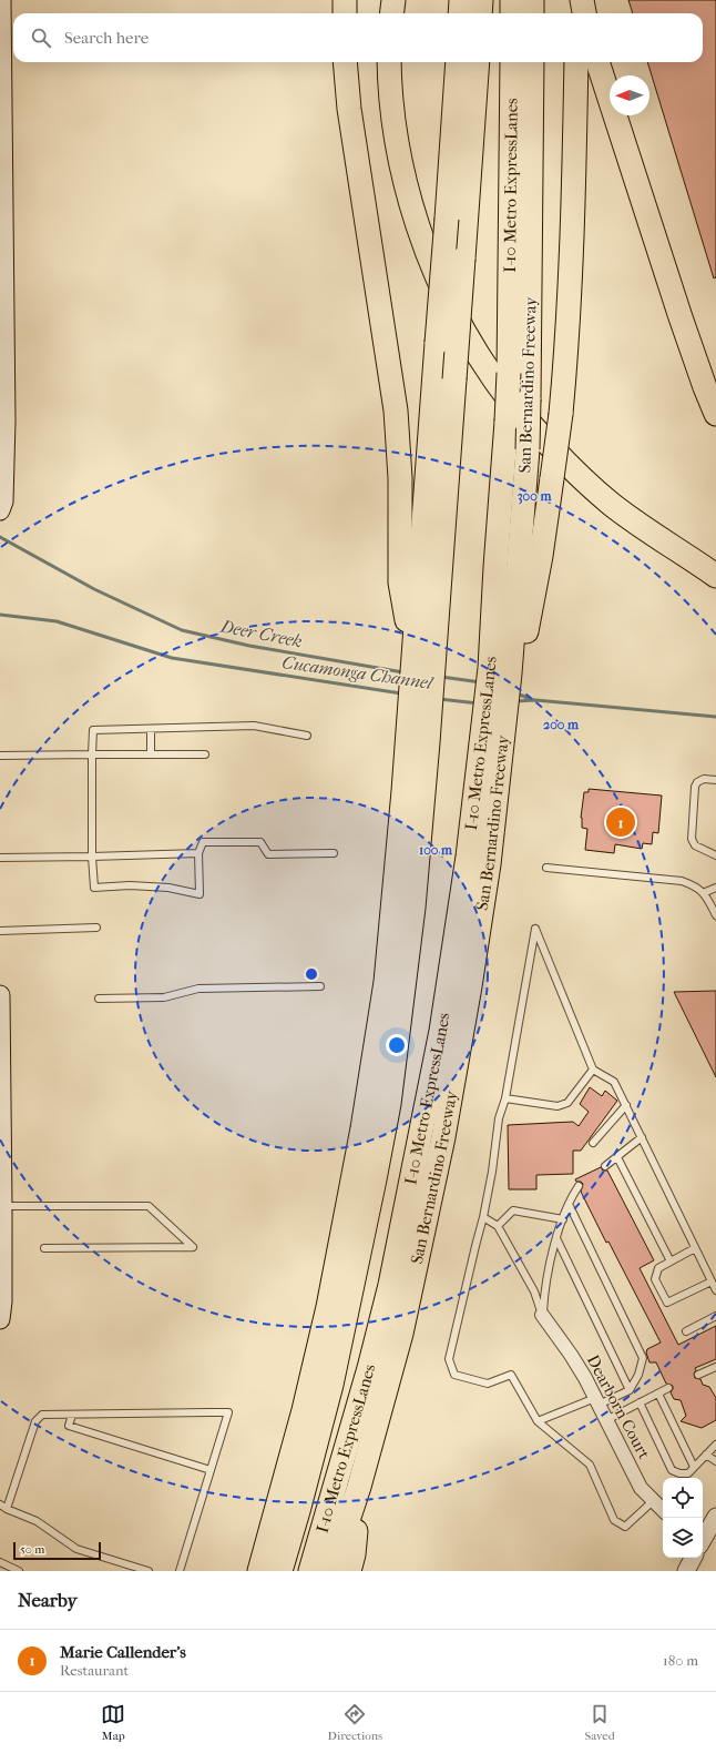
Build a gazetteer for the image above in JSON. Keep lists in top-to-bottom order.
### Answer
{
  "streets": {
    "highway": ["I-10 Metro ExpressLanes", "San Bernardino Freeway"],
    "street": ["Dearborn Court"]
  },
  "crossings": [
    ["I-10 Metro ExpressLanes", "San Bernardino Freeway"]
  ],
  "water": ["Deer Creek", "Cucamonga Channel"],
  "scale_bar": "50 m",
  "north": "left",
  "page": {
    "search": "Search here",
    "pins": "1",
    "scale": "50 m",
    "heading": "Nearby",
    "list": [
      {
        "mark": "1",
        "name": "Marie Callender's",
        "note": "Restaurant",
        "value": "180 m"
      }
    ],
    "nav": ["Map", "Directions", "Saved"]
  },
  "rings": ["300 m", "200 m", "100 m"]
}
